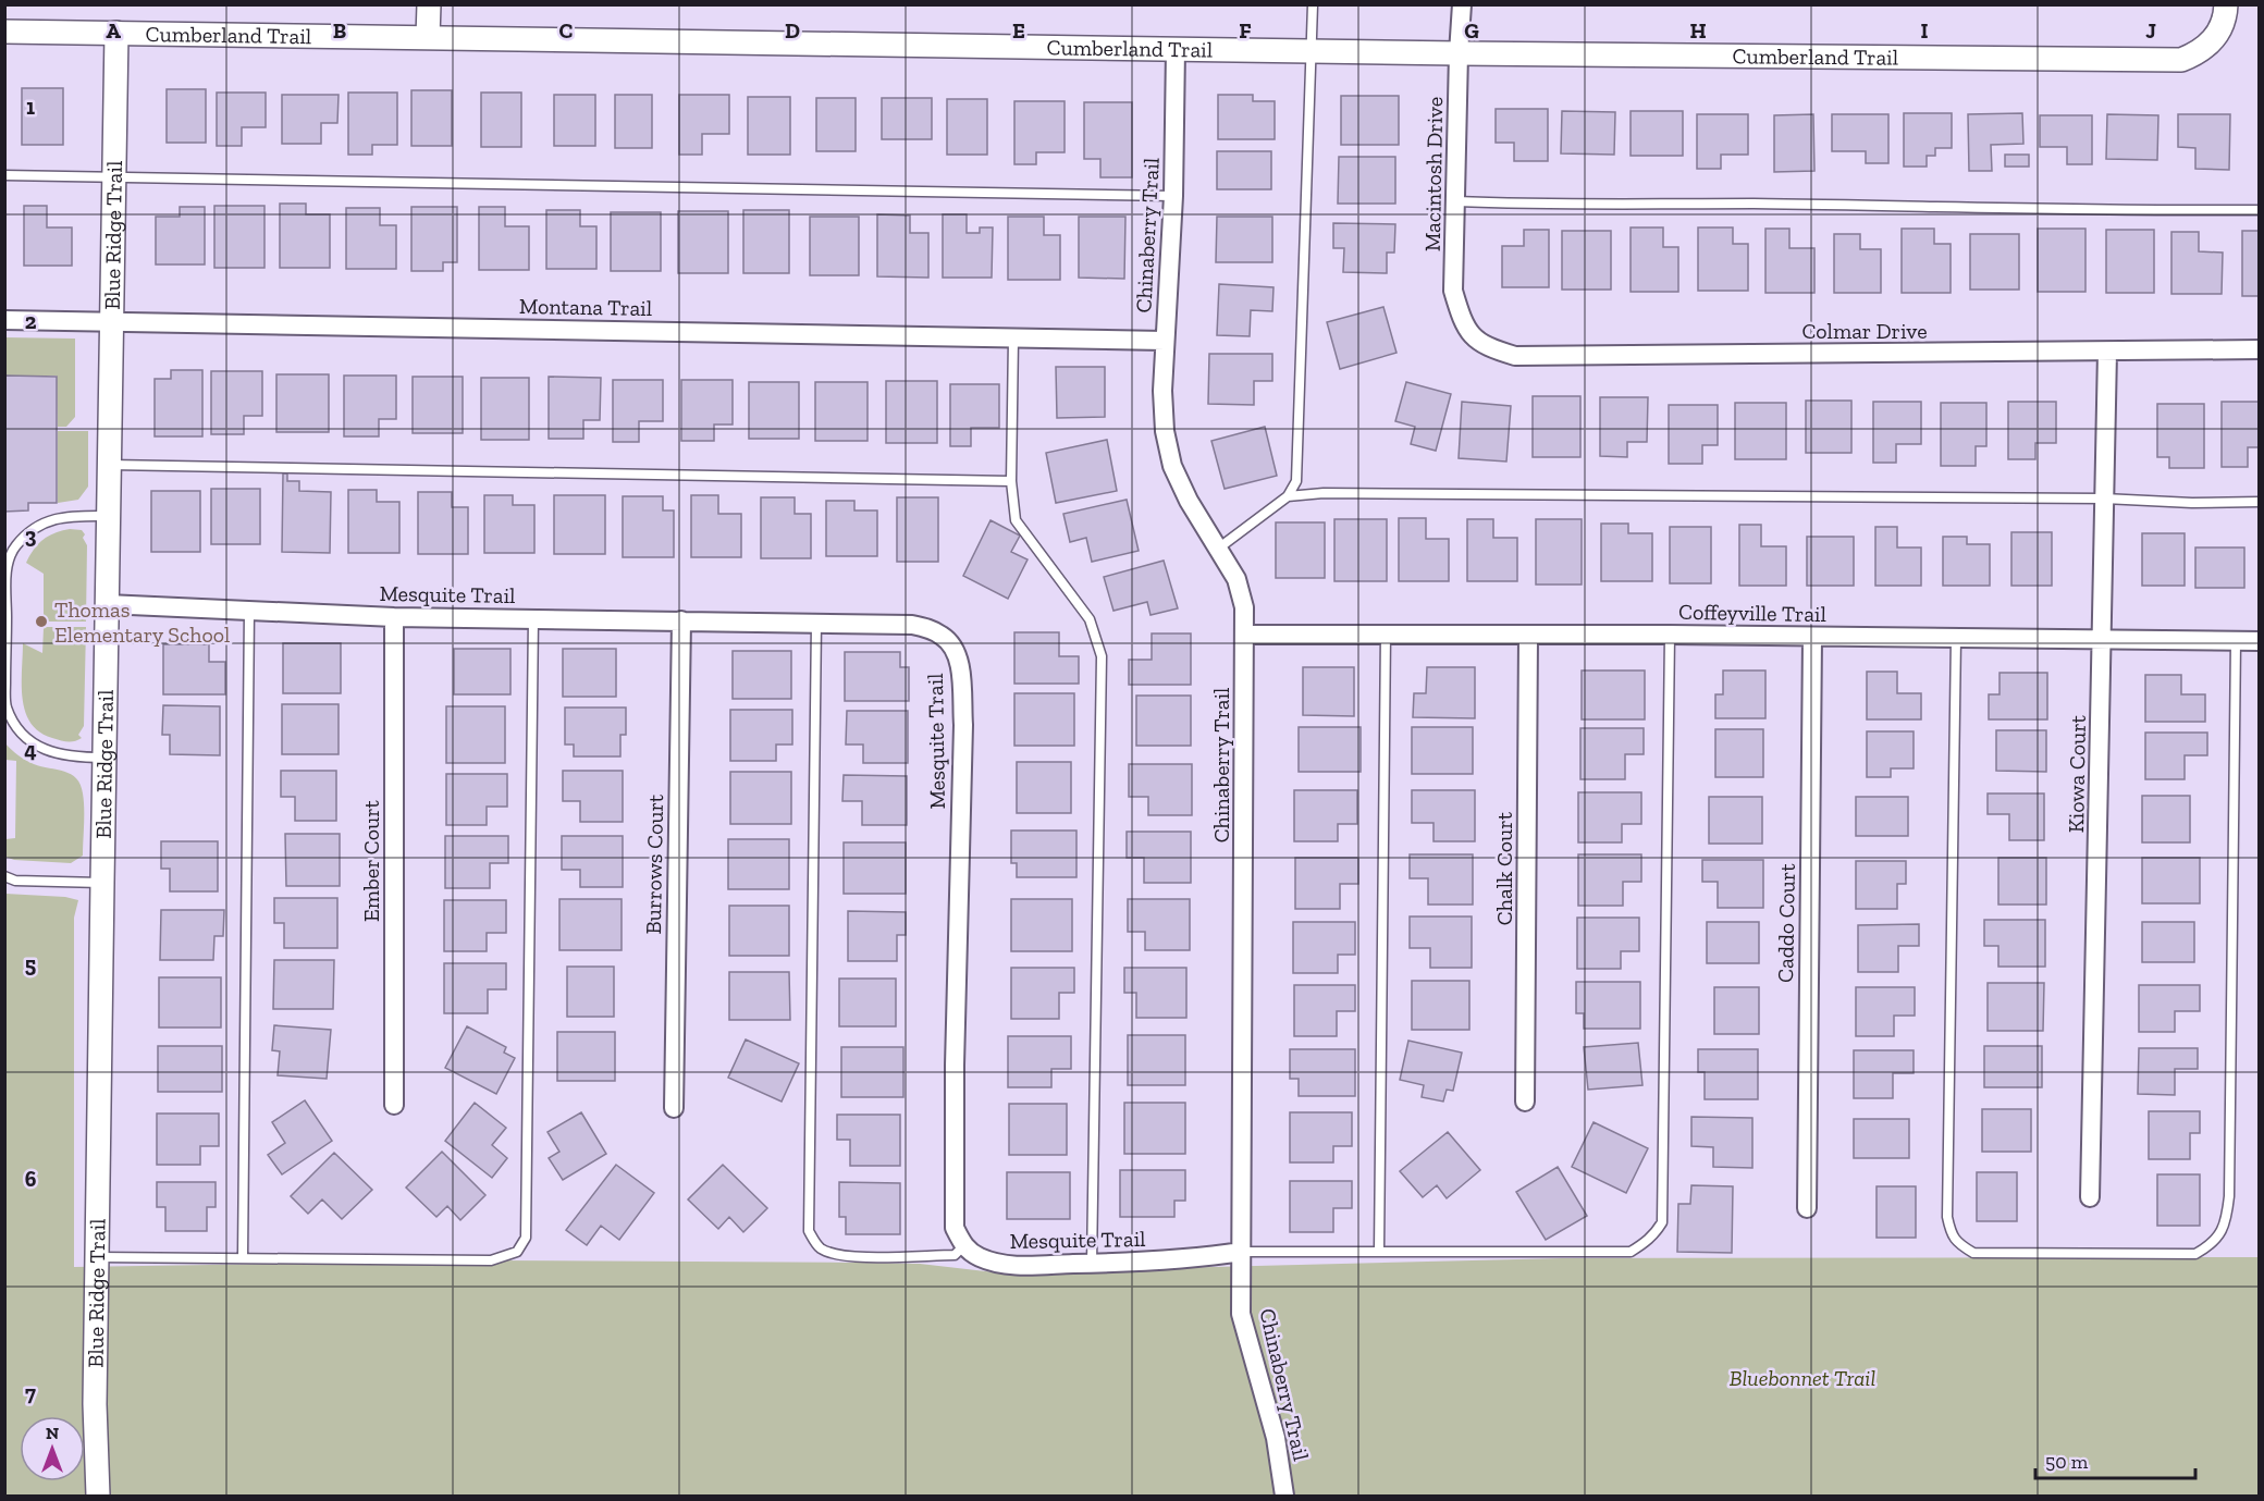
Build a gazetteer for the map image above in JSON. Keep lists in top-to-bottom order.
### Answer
{
  "streets": {
    "street": [
      "Cumberland Trail",
      "Macintosh Drive",
      "Blue Ridge Trail",
      "Chinaberry Trail",
      "Montana Trail",
      "Colmar Drive",
      "Mesquite Trail",
      "Coffeyville Trail",
      "Kiowa Court",
      "Ember Court",
      "Burrows Court",
      "Chalk Court",
      "Caddo Court"
    ]
  },
  "crossings": [
    ["Cumberland Trail", "Macintosh Drive"],
    ["Cumberland Trail", "Blue Ridge Trail"],
    ["Cumberland Trail", "Chinaberry Trail"],
    ["Macintosh Drive", "Colmar Drive"],
    ["Blue Ridge Trail", "Montana Trail"],
    ["Blue Ridge Trail", "Mesquite Trail"],
    ["Chinaberry Trail", "Montana Trail"],
    ["Chinaberry Trail", "Mesquite Trail"],
    ["Chinaberry Trail", "Coffeyville Trail"],
    ["Colmar Drive", "Kiowa Court"],
    ["Mesquite Trail", "Ember Court"],
    ["Mesquite Trail", "Burrows Court"],
    ["Coffeyville Trail", "Kiowa Court"],
    ["Coffeyville Trail", "Chalk Court"],
    ["Coffeyville Trail", "Caddo Court"]
  ],
  "parks": ["Bluebonnet Trail"],
  "places": ["Thomas Elementary School"],
  "scale_bar": "50 m",
  "north": "top",
  "grid": {
    "columns": [
      "A",
      "B",
      "C",
      "D",
      "E",
      "F",
      "G",
      "H",
      "I",
      "J"
    ],
    "rows": [
      "1",
      "2",
      "3",
      "4",
      "5",
      "6",
      "7"
    ]
  }
}
